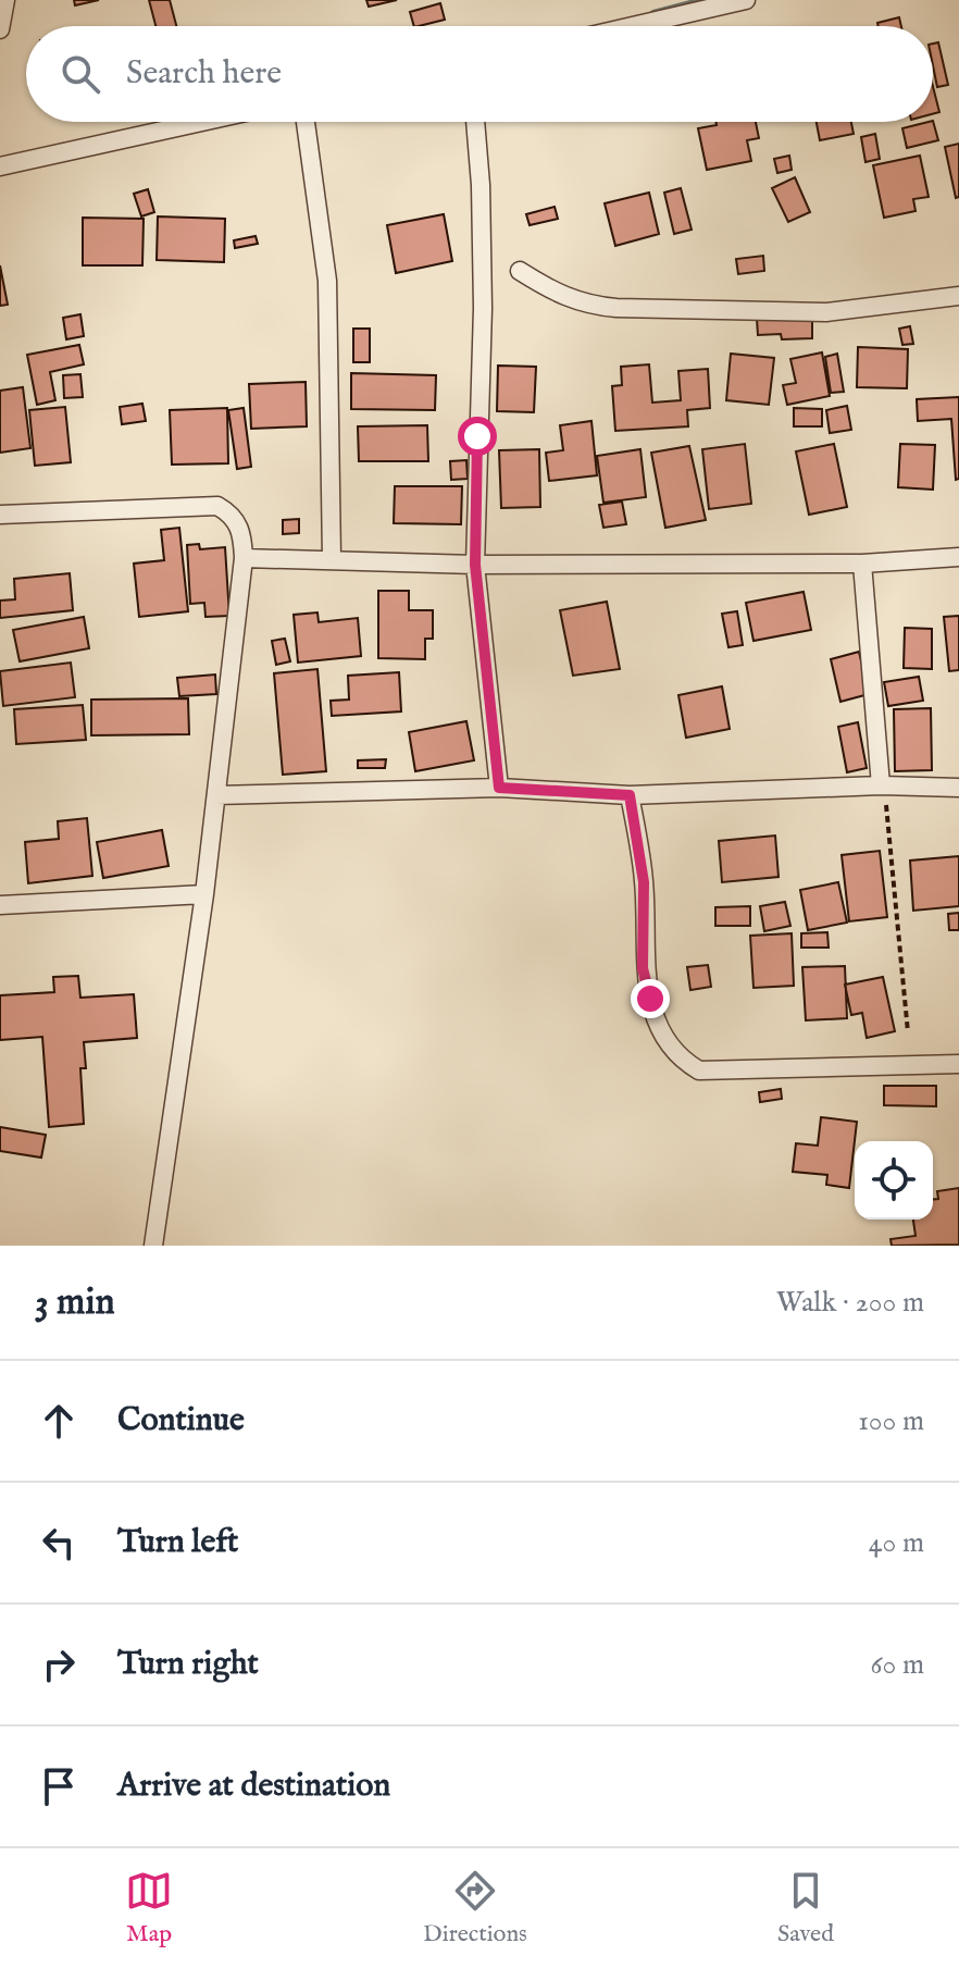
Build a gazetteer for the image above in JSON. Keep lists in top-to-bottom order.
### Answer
{
  "page": {
    "search": "Search here",
    "heading": ["3 min", "Walk · 200 m"],
    "list": [
      ["Continue", "100 m"],
      ["Turn left", "40 m"],
      ["Turn right", "60 m"],
      "Arrive at destination"
    ],
    "nav": ["Map", "Directions", "Saved"]
  }
}
